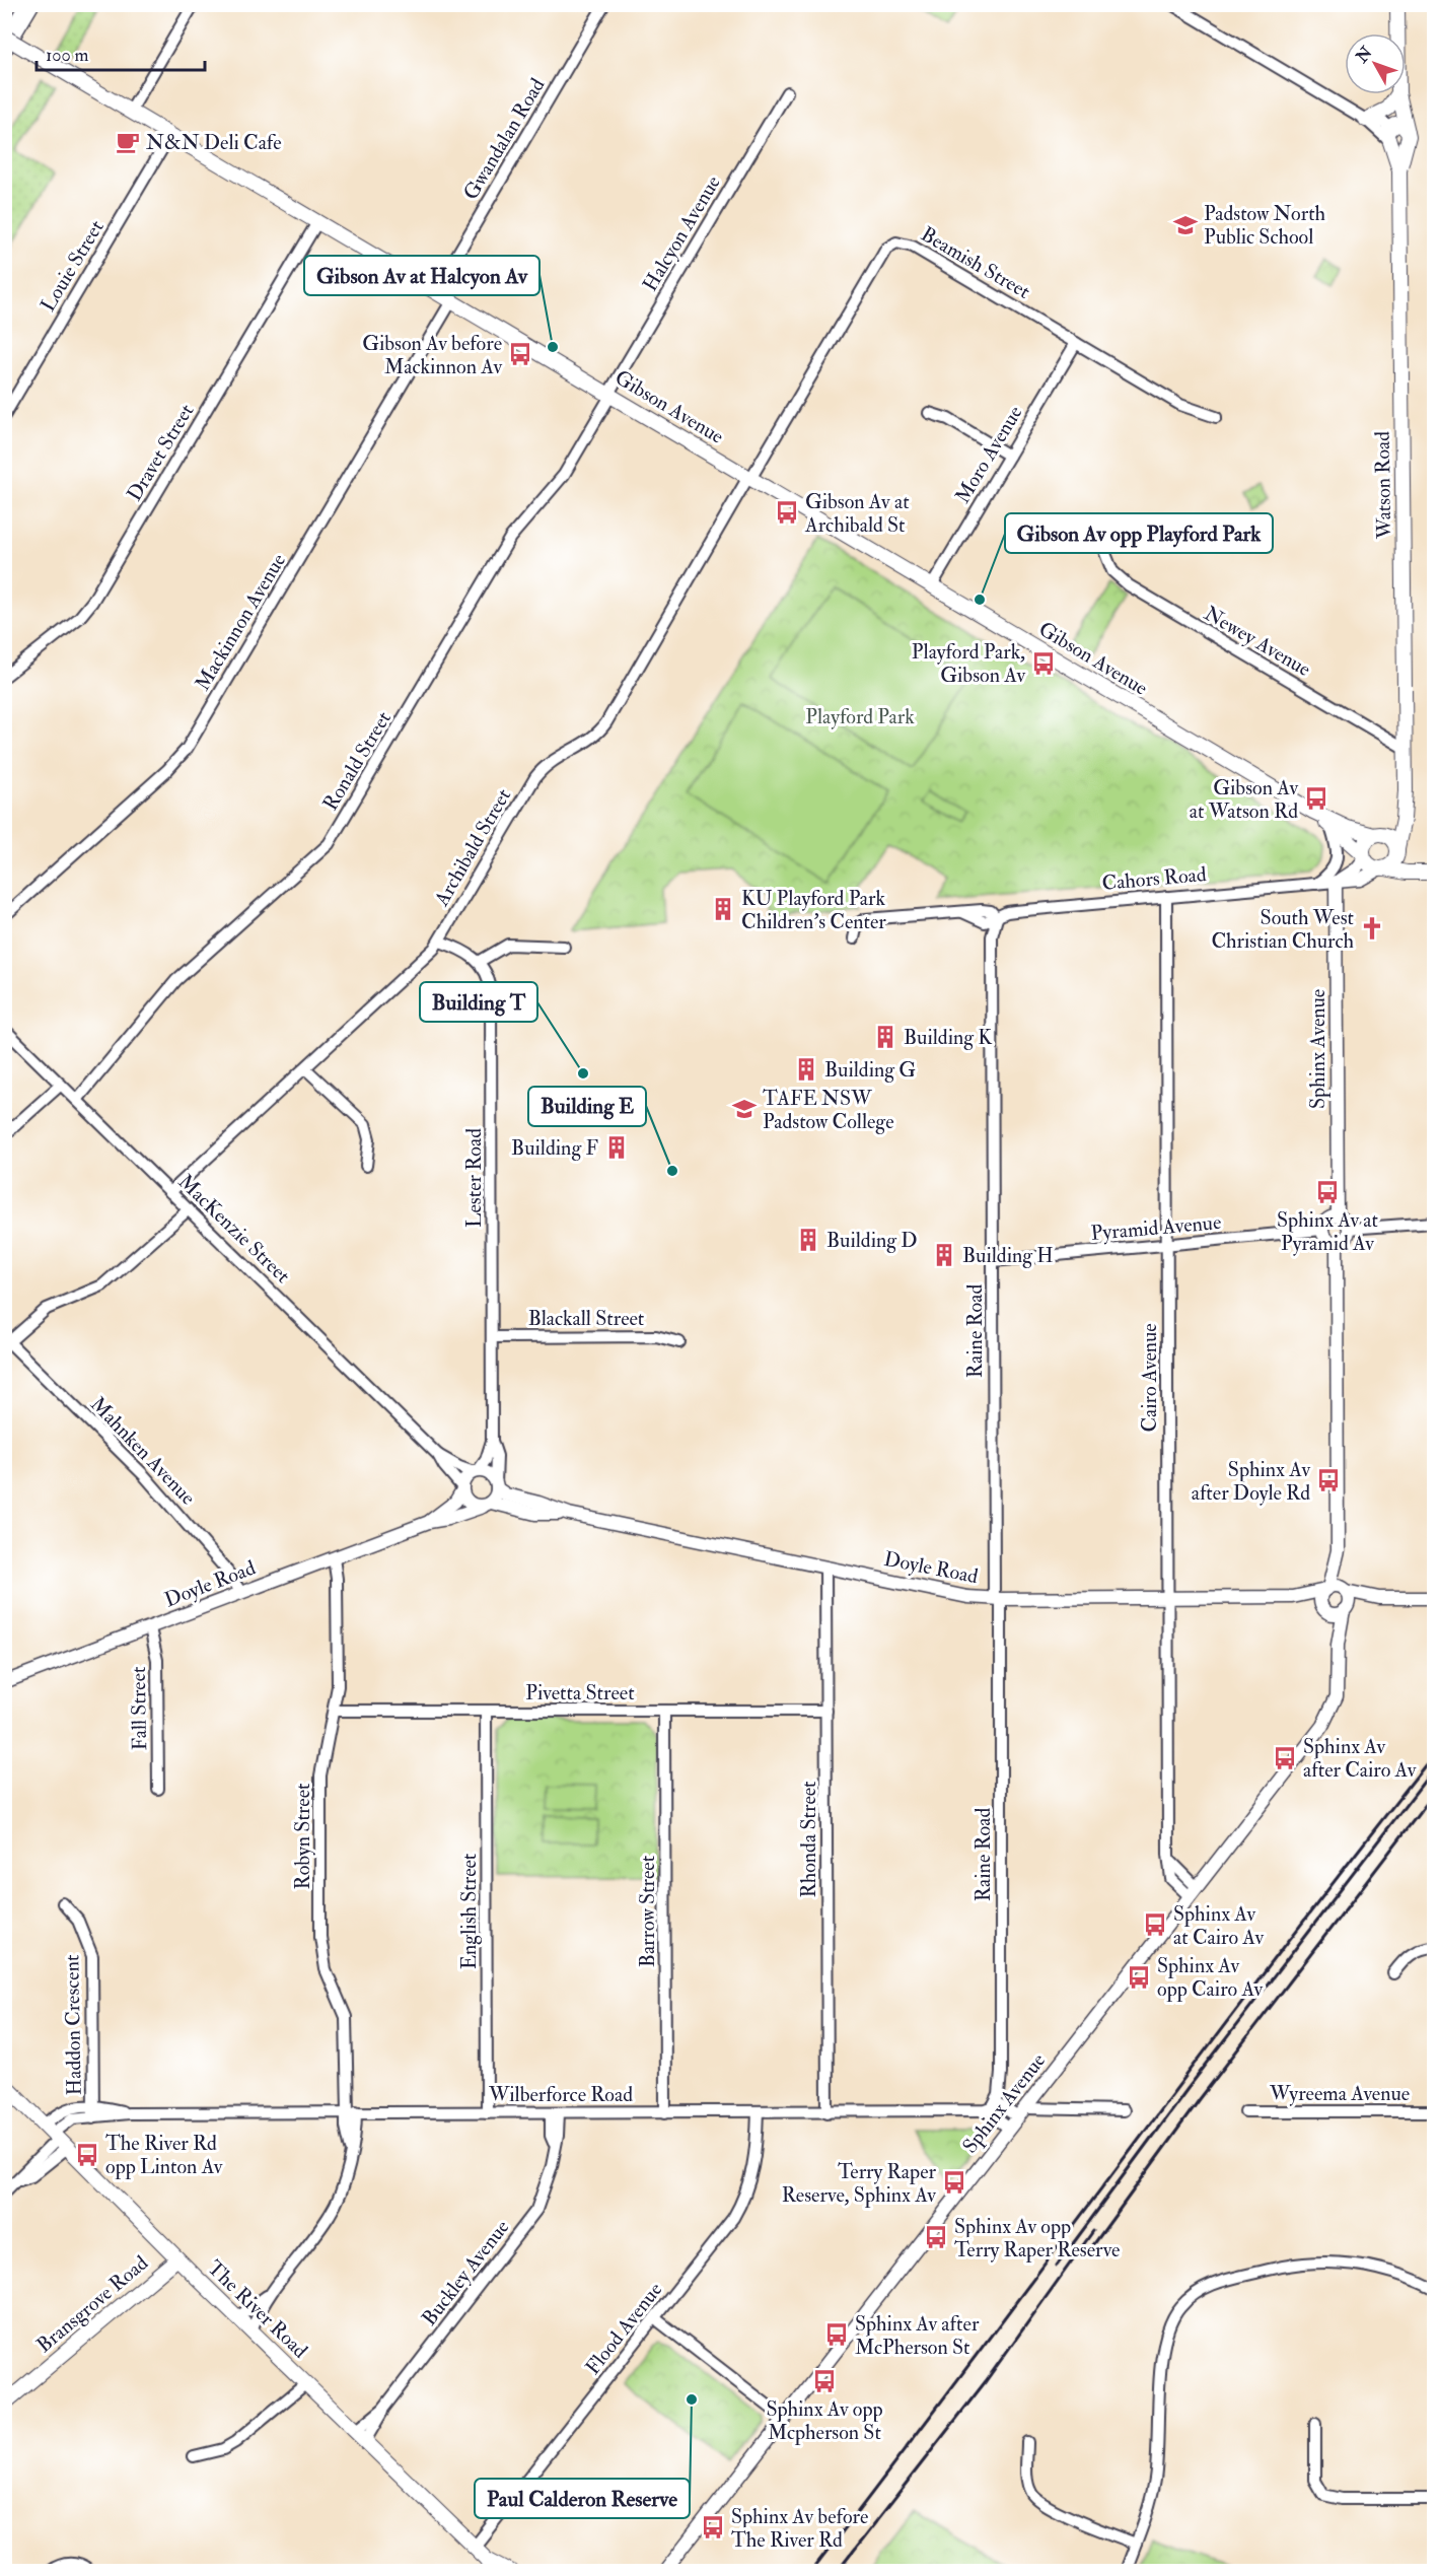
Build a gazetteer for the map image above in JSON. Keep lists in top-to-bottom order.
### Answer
{
  "streets": {
    "main road": [
      "Gibson Avenue",
      "Watson Road",
      "Cahors Road",
      "Bransgrove Road",
      "The River Road"
    ],
    "street": [
      "Gwandalan Road",
      "Halcyon Avenue",
      "Beamish Street",
      "Louie Street",
      "Dravet Street",
      "Moro Avenue",
      "Mackinnon Avenue",
      "Newey Avenue",
      "Ronald Street",
      "Archibald Street",
      "Sphinx Avenue",
      "Lester Road",
      "Pyramid Avenue",
      "MacKenzie Street",
      "Blackall Street",
      "Raine Road",
      "Cairo Avenue",
      "Mahnken Avenue",
      "Doyle Road",
      "Pivetta Street",
      "Fall Street",
      "Robyn Street",
      "Rhonda Street",
      "English Street",
      "Barrow Street",
      "Haddon Crescent",
      "Wyreema Avenue",
      "Wilberforce Road",
      "Buckley Avenue",
      "Flood Avenue"
    ]
  },
  "crossings": [
    ["Gwandalan Road", "Gibson Avenue"],
    ["Halcyon Avenue", "Gibson Avenue"],
    ["Halcyon Avenue", "Ronald Street"],
    ["Beamish Street", "Gibson Avenue"],
    ["Beamish Street", "Moro Avenue"],
    ["Beamish Street", "Archibald Street"],
    ["Louie Street", "Gibson Avenue"],
    ["Gibson Avenue", "Dravet Street"],
    ["Gibson Avenue", "Moro Avenue"],
    ["Gibson Avenue", "Watson Road"],
    ["Gibson Avenue", "Mackinnon Avenue"],
    ["Gibson Avenue", "Ronald Street"],
    ["Gibson Avenue", "Archibald Street"],
    ["Gibson Avenue", "Cahors Road"],
    ["Watson Road", "Newey Avenue"],
    ["Watson Road", "Cahors Road"],
    ["Ronald Street", "MacKenzie Street"],
    ["Archibald Street", "MacKenzie Street"],
    ["Cahors Road", "Sphinx Avenue"],
    ["Cahors Road", "Raine Road"],
    ["Cahors Road", "Cairo Avenue"],
    ["Sphinx Avenue", "Pyramid Avenue"],
    ["Sphinx Avenue", "Cairo Avenue"],
    ["Sphinx Avenue", "Doyle Road"],
    ["Sphinx Avenue", "Wilberforce Road"],
    ["Lester Road", "MacKenzie Street"],
    ["Lester Road", "Blackall Street"],
    ["Lester Road", "Doyle Road"],
    ["Pyramid Avenue", "Raine Road"],
    ["Pyramid Avenue", "Cairo Avenue"],
    ["MacKenzie Street", "Doyle Road"],
    ["Raine Road", "Doyle Road"],
    ["Raine Road", "Wilberforce Road"],
    ["Cairo Avenue", "Doyle Road"],
    ["Mahnken Avenue", "Doyle Road"],
    ["Doyle Road", "Fall Street"],
    ["Doyle Road", "Robyn Street"],
    ["Doyle Road", "Rhonda Street"],
    ["Pivetta Street", "Robyn Street"],
    ["Pivetta Street", "Rhonda Street"],
    ["Pivetta Street", "English Street"],
    ["Pivetta Street", "Barrow Street"],
    ["Robyn Street", "Wilberforce Road"],
    ["Rhonda Street", "Wilberforce Road"],
    ["English Street", "Wilberforce Road"],
    ["Barrow Street", "Wilberforce Road"],
    ["Haddon Crescent", "Wilberforce Road"],
    ["Wilberforce Road", "Buckley Avenue"],
    ["Wilberforce Road", "The River Road"],
    ["Wilberforce Road", "Flood Avenue"],
    ["Buckley Avenue", "The River Road"],
    ["Bransgrove Road", "The River Road"],
    ["The River Road", "Flood Avenue"]
  ],
  "parks": ["Playford Park"],
  "places": {
    "cafe": ["N&N Deli Cafe"],
    "school or university": ["Padstow North Public School", "TAFE NSW Padstow College"],
    "other": [
      "Gibson Av at Halcyon Av",
      "Gibson Av opp Playford Park",
      "Building T",
      "Building E",
      "Paul Calderon Reserve"
    ],
    "bus stop": [
      "Gibson Av before Mackinnon Av",
      "Gibson Av at Archibald St",
      "Playford Park, Gibson Av",
      "Gibson Av at Watson Rd",
      "Sphinx Av at Pyramid Av",
      "Sphinx Av after Doyle Rd",
      "Sphinx Av after Cairo Av",
      "Sphinx Av at Cairo Av",
      "Sphinx Av opp Cairo Av",
      "The River Rd opp Linton Av",
      "Terry Raper Reserve, Sphinx Av",
      "Sphinx Av opp Terry Raper Reserve",
      "Sphinx Av after McPherson St",
      "Sphinx Av opp Mcpherson St",
      "Sphinx Av before The River Rd"
    ],
    "building": [
      "KU Playford Park Children's Center",
      "Building K",
      "Building G",
      "Building F",
      "Building D",
      "Building H"
    ],
    "church": ["South West Christian Church"]
  },
  "scale_bar": "100 m",
  "north": "top left"
}
